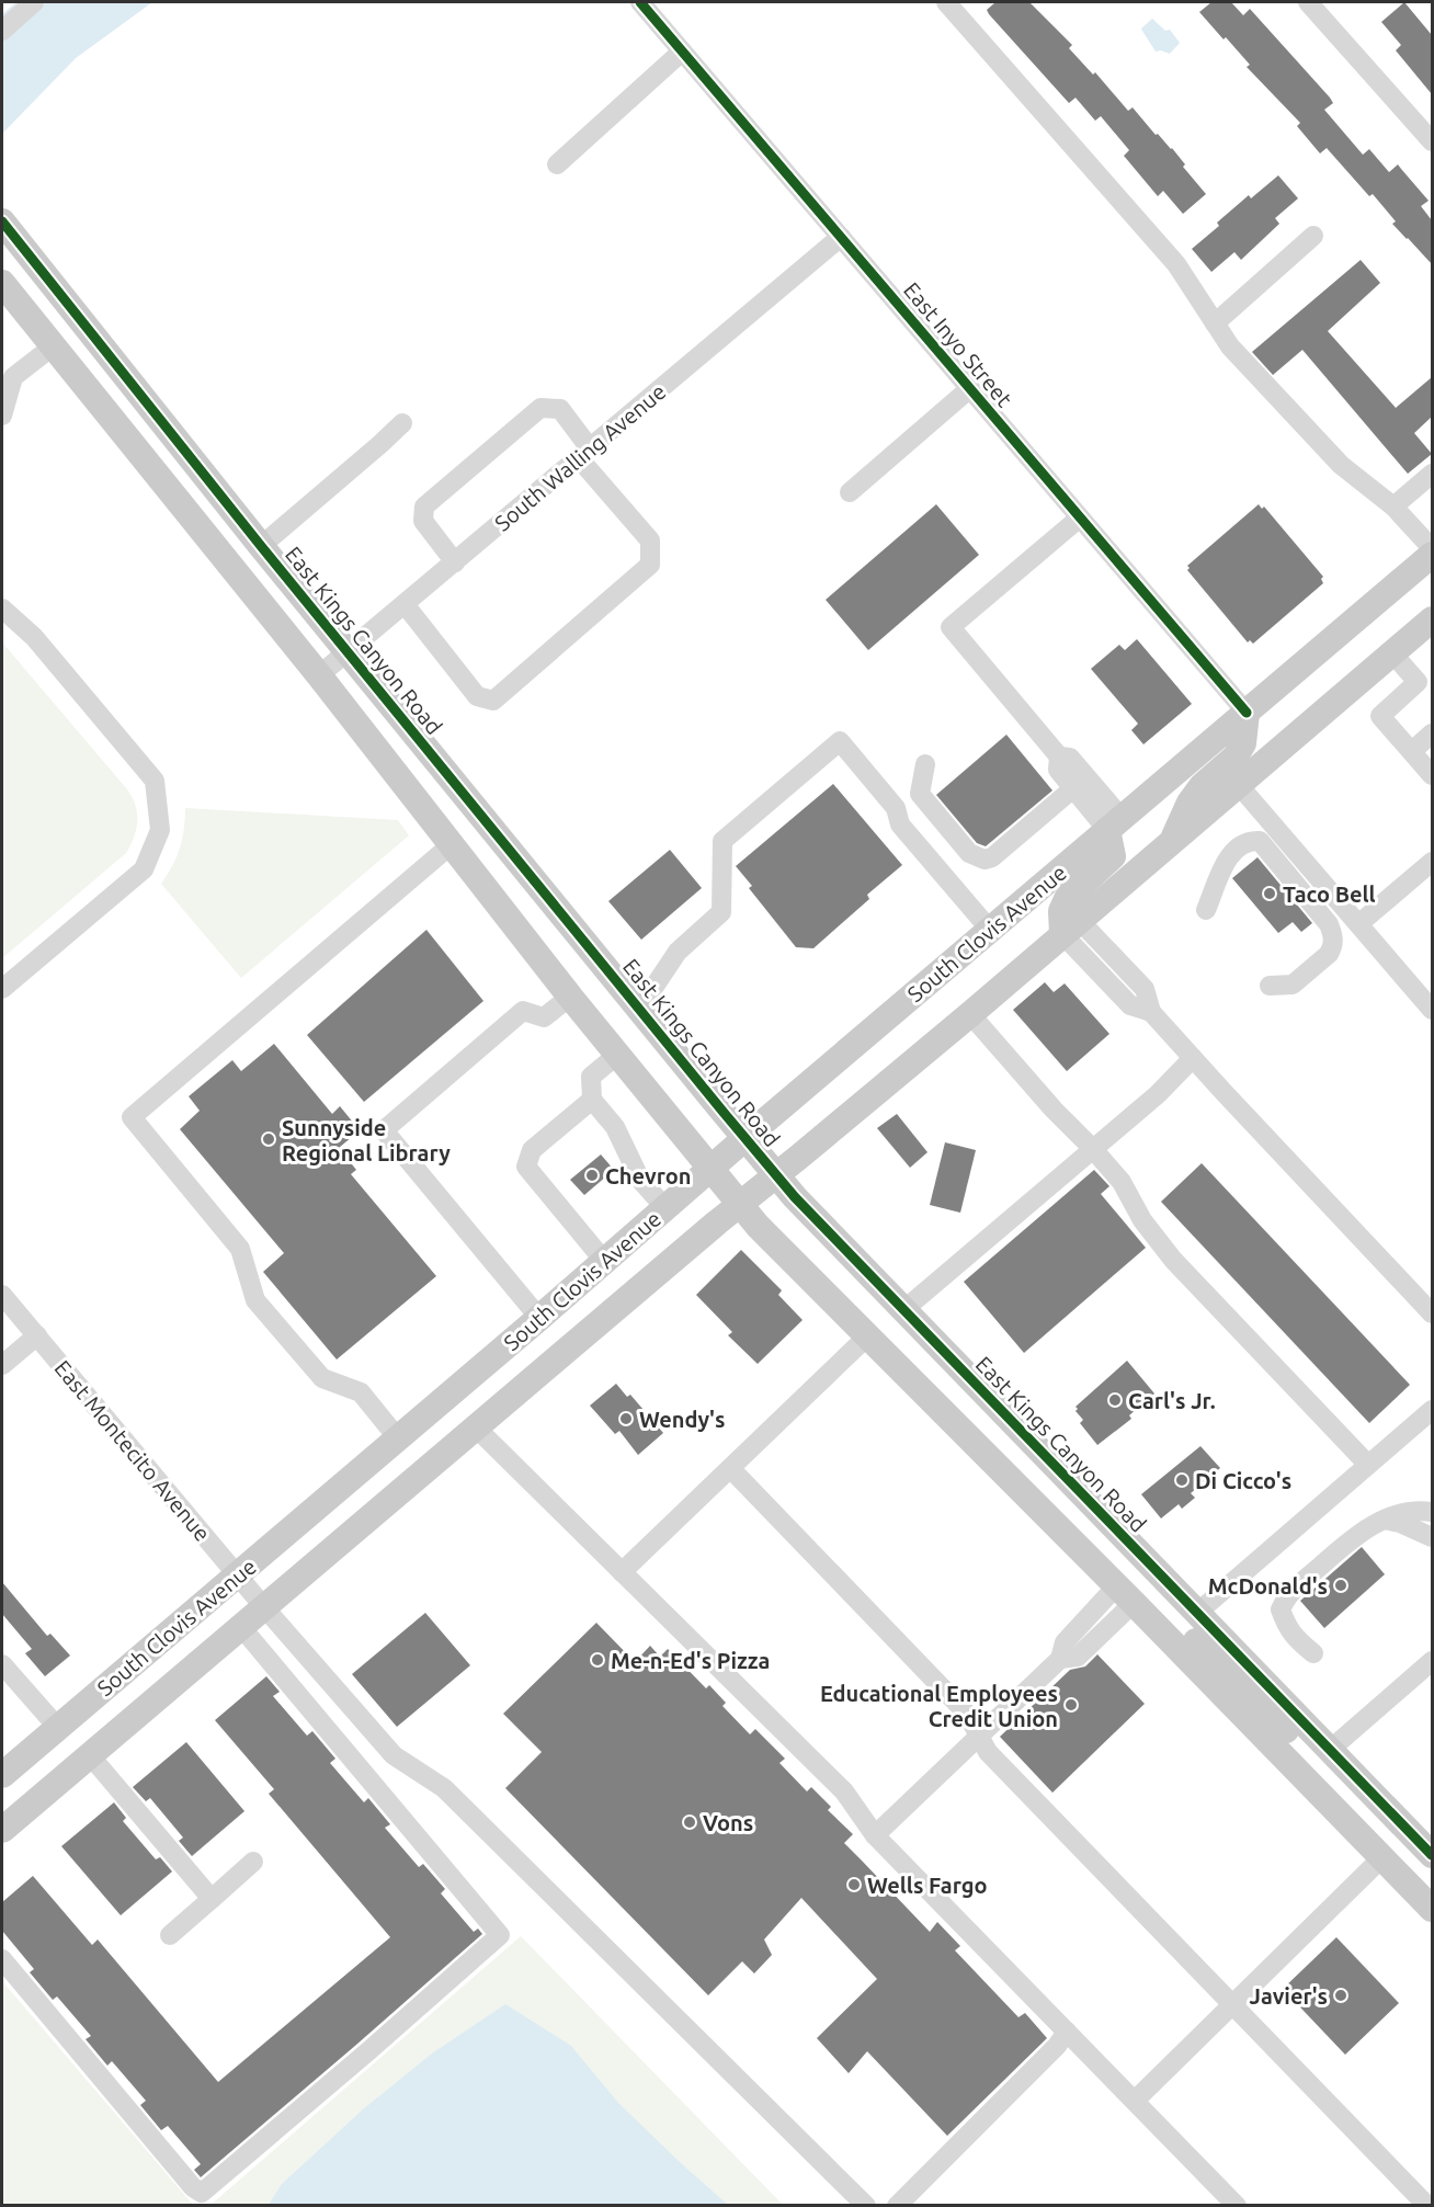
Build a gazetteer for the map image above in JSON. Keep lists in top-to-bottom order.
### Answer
{
  "streets": {
    "main road": ["East Kings Canyon Road", "South Clovis Avenue"],
    "street": ["East Inyo Street", "South Walling Avenue", "East Montecito Avenue"]
  },
  "crossings": [
    ["East Inyo Street", "South Walling Avenue"],
    ["East Inyo Street", "South Clovis Avenue"],
    ["South Walling Avenue", "East Kings Canyon Road"],
    ["East Kings Canyon Road", "South Clovis Avenue"],
    ["South Clovis Avenue", "East Montecito Avenue"]
  ],
  "places": [
    "Taco Bell",
    "Sunnyside Regional Library",
    "Chevron",
    "Carl's Jr.",
    "Wendy's",
    "Di Cicco's",
    "McDonald's",
    "Me-n-Ed's Pizza",
    "Educational Employees Credit Union",
    "Vons",
    "Wells Fargo",
    "Javier's"
  ]
}
